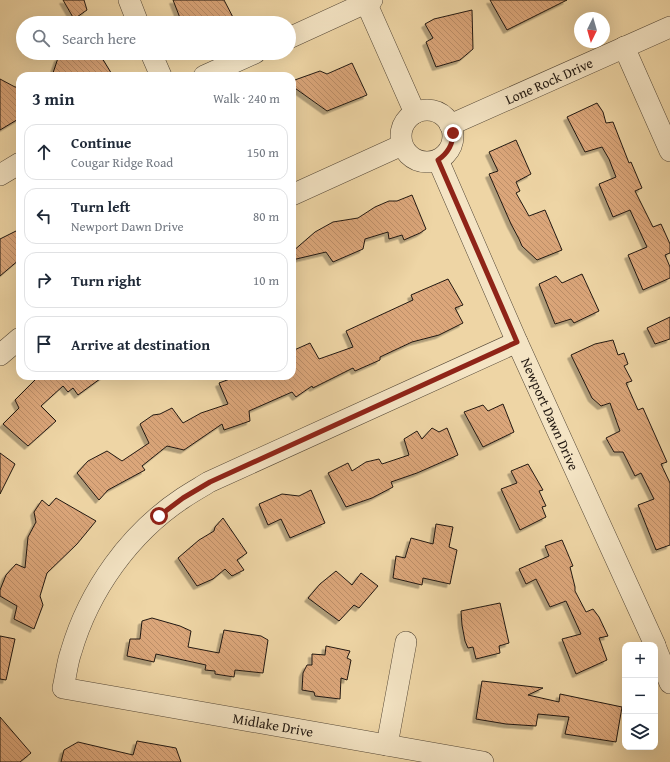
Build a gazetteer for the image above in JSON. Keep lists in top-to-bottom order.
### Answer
{
  "streets": {
    "street": ["Lone Rock Drive", "Newport Dawn Drive", "Midlake Drive"]
  },
  "crossings": [
    ["Lone Rock Drive", "Newport Dawn Drive"],
    ["Newport Dawn Drive", "Midlake Drive"]
  ],
  "north": "bottom",
  "page": {
    "search": "Search here",
    "heading": ["3 min", "Walk · 240 m"],
    "list": [
      ["Continue", "Cougar Ridge Road", "150 m"],
      ["Turn left", "Newport Dawn Drive", "80 m"],
      ["Turn right", "10 m"],
      "Arrive at destination"
    ],
    "map_buttons": ["+", "−"]
  }
}
